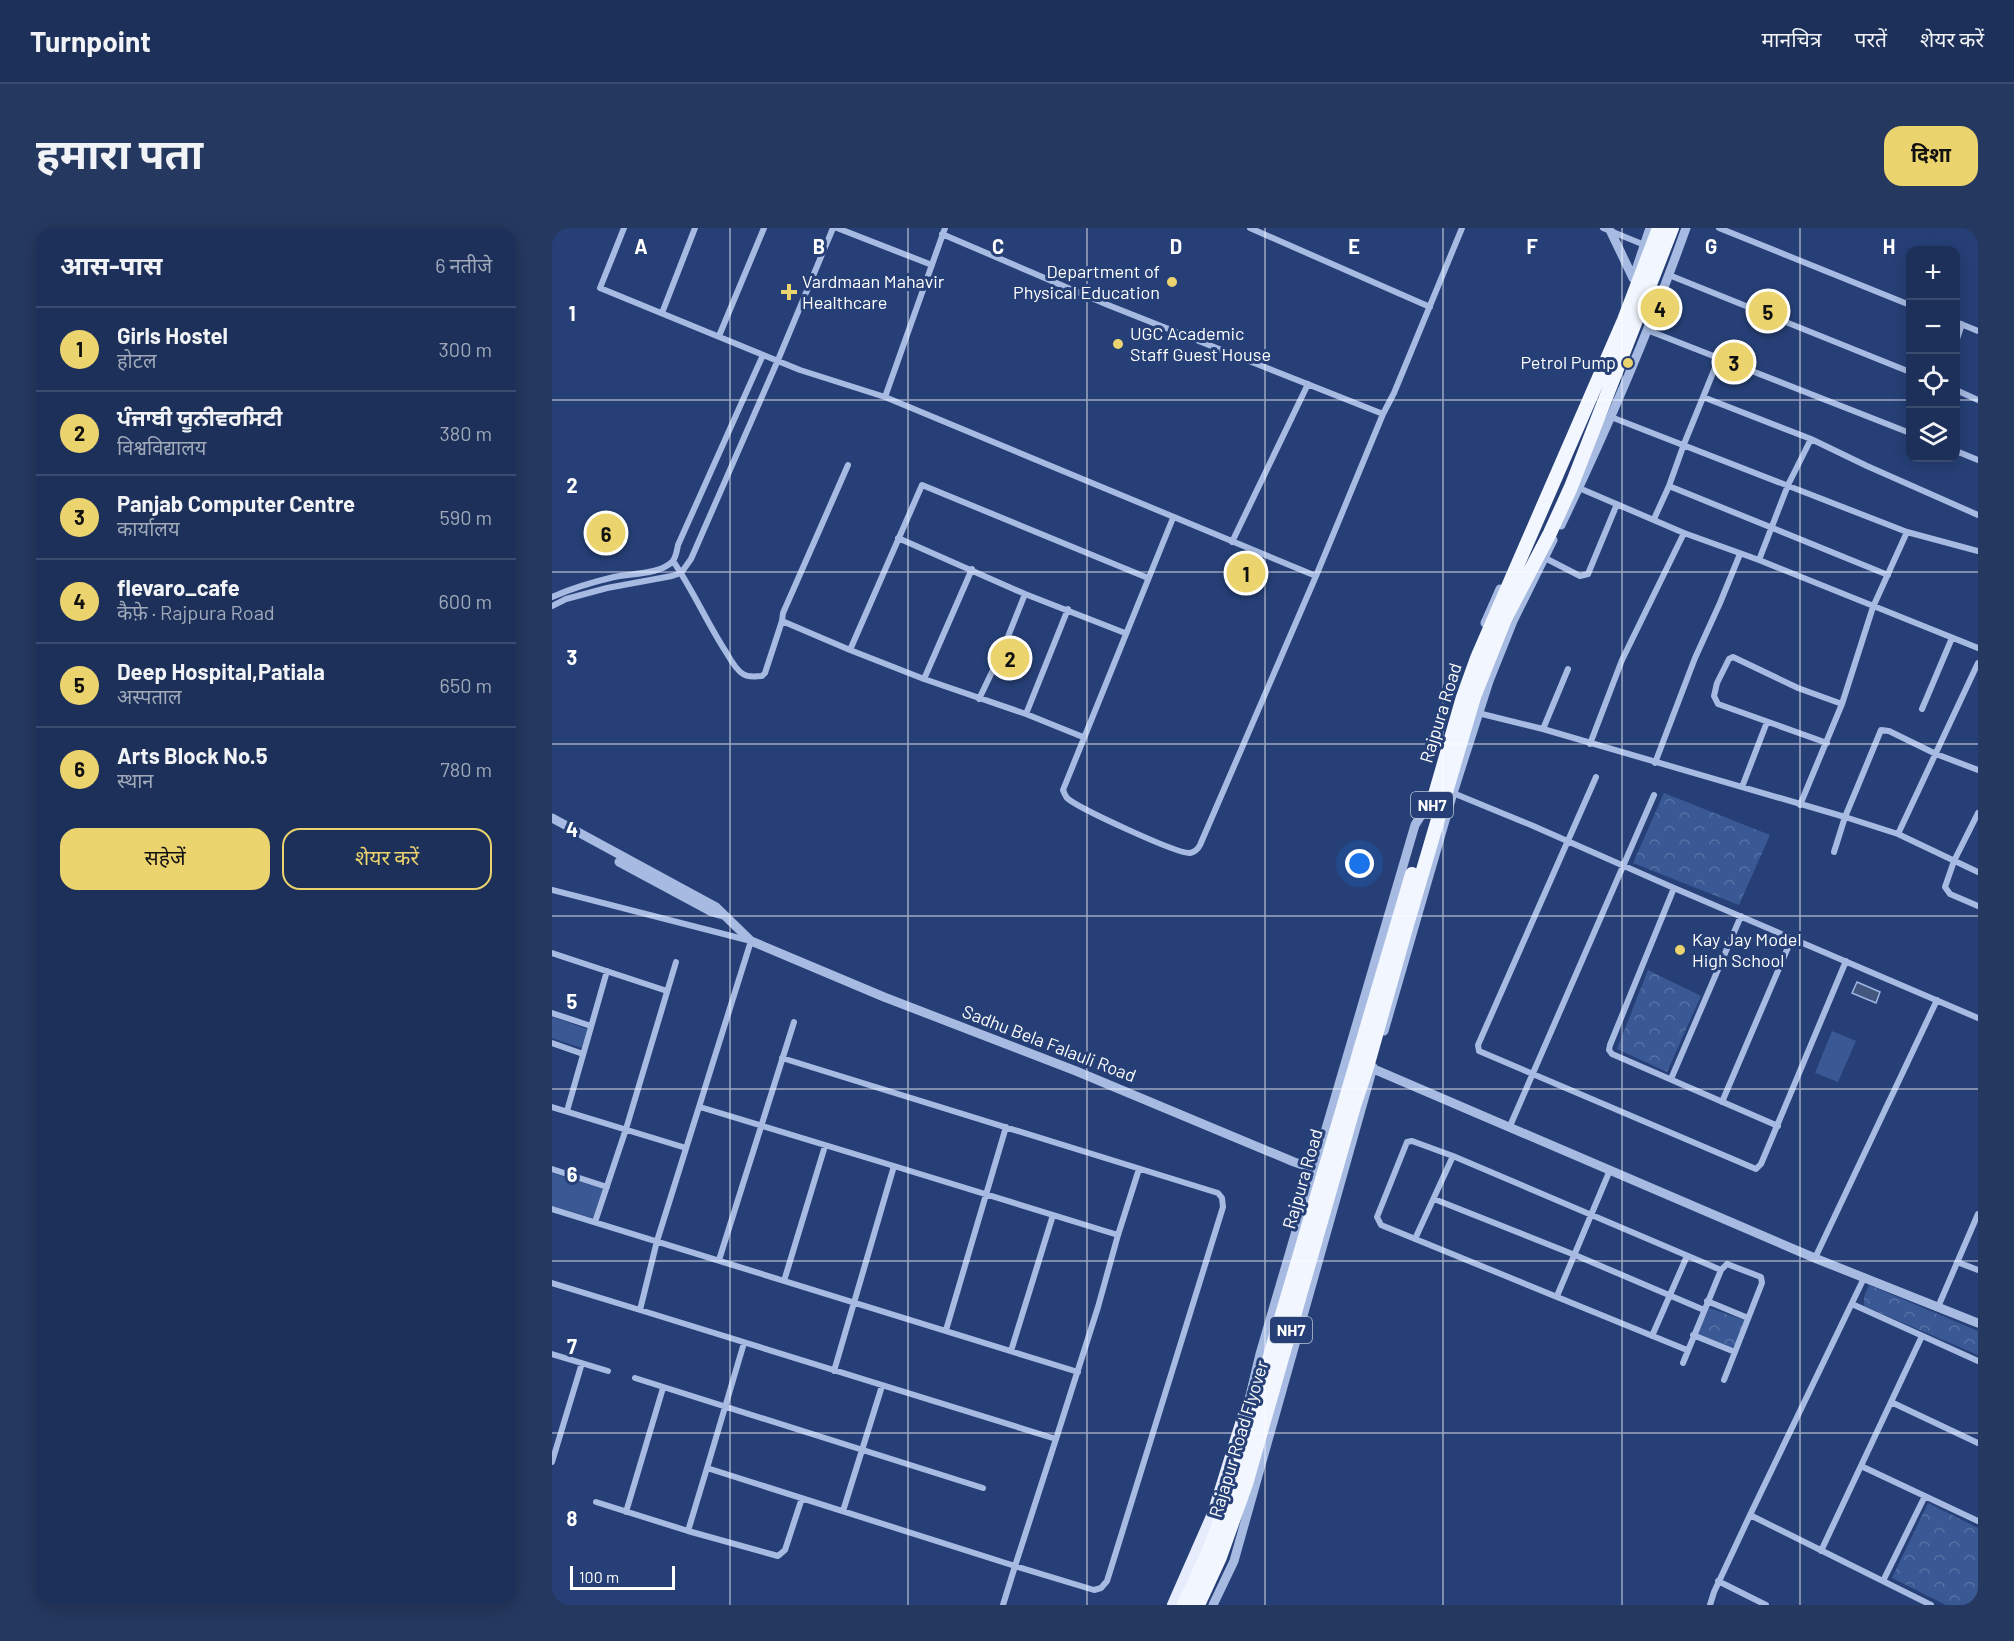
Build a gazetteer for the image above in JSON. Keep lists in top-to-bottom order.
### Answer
{
  "streets": {
    "highway": ["Rajpura Road", "NH7", "Rajapur Road Flyover"],
    "street": ["Sadhu Bela Falauli Road"]
  },
  "crossings": [
    ["Rajpura Road", "Sadhu Bela Falauli Road"],
    ["Rajpura Road", "Rajapur Road Flyover"],
    ["Sadhu Bela Falauli Road", "Rajapur Road Flyover"]
  ],
  "places": {
    "other": [
      "Department of Physical Education",
      "UGC Academic Staff Guest House",
      "Petrol Pump",
      "Kay Jay Model High School"
    ],
    "health": ["Vardmaan Mahavir Healthcare"]
  },
  "scale_bar": "100 m",
  "page": {
    "header": "Turnpoint",
    "nav": ["मानचित्र", "परतें", "शेयर करें"],
    "buttons": [
      "दिशा",
      ["सहेजें", "शेयर करें"]
    ],
    "title": "हमारा पता",
    "heading": ["आस-पास", "6 नतीजे"],
    "map_buttons": ["+", "−"],
    "pins": [
      "4",
      "5",
      "3",
      "6",
      "1",
      "2"
    ],
    "list": [
      {
        "mark": "1",
        "name": "Girls Hostel",
        "note": "होटल",
        "value": "300 m"
      },
      {
        "mark": "2",
        "name": "ਪੰਜਾਬੀ ਯੂਨੀਵਰਸਿਟੀ",
        "note": "विश्वविद्यालय",
        "value": "380 m"
      },
      {
        "mark": "3",
        "name": "Panjab Computer Centre",
        "note": "कार्यालय",
        "value": "590 m"
      },
      {
        "mark": "4",
        "name": "flevaro_cafe",
        "note": "कैफ़े · Rajpura Road",
        "value": "600 m"
      },
      {
        "mark": "5",
        "name": "Deep Hospital,Patiala",
        "note": "अस्पताल",
        "value": "650 m"
      },
      {
        "mark": "6",
        "name": "Arts Block No.5",
        "note": "स्थान",
        "value": "780 m"
      }
    ],
    "scale": "100 m"
  },
  "grid": {
    "columns": [
      "A",
      "B",
      "C",
      "D",
      "E",
      "F",
      "G",
      "H"
    ],
    "rows": [
      "1",
      "2",
      "3",
      "4",
      "5",
      "6",
      "7",
      "8"
    ]
  }
}
